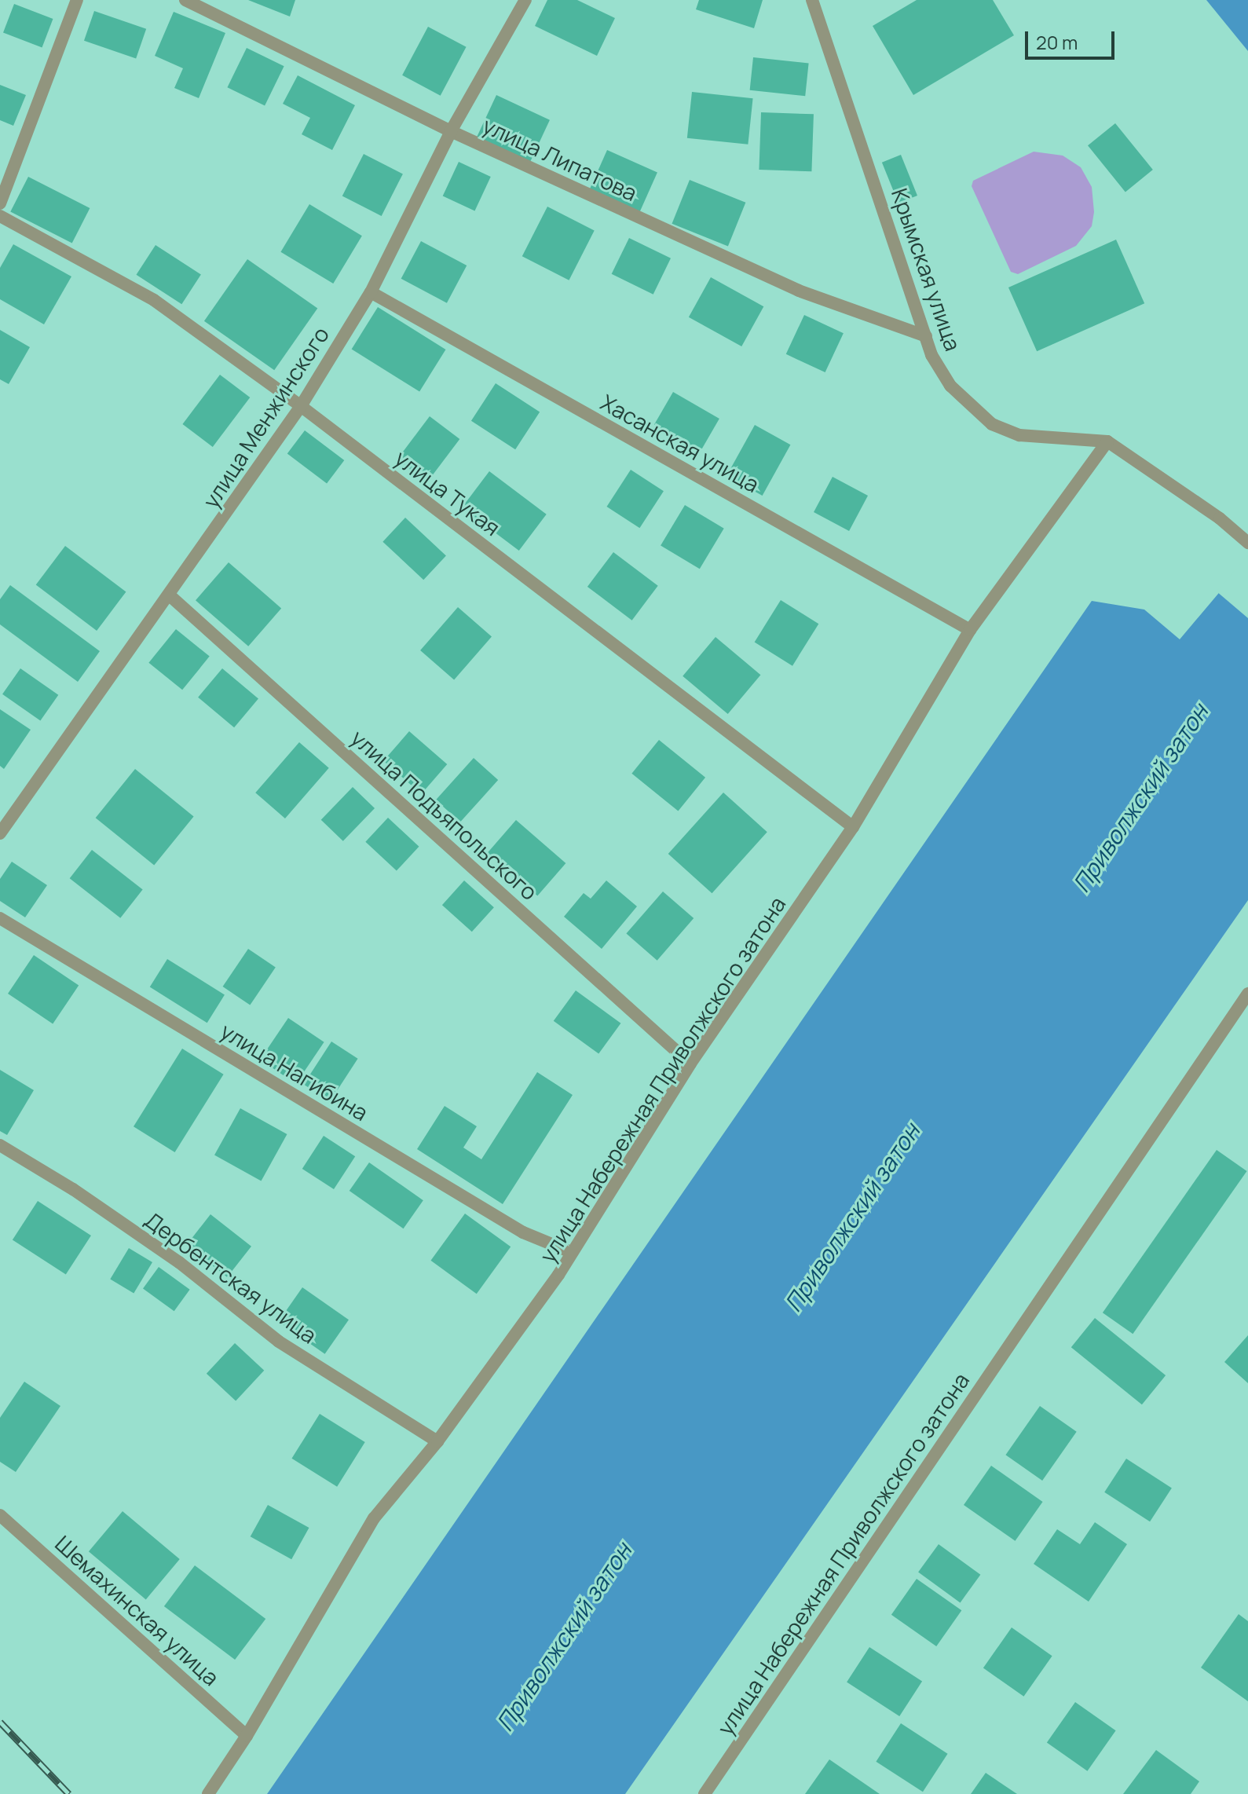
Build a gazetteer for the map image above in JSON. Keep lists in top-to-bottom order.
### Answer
{
  "streets": {
    "street": [
      "улица Липатова",
      "Крымская улица",
      "улица Менжинского",
      "Хасанская улица",
      "улица Тукая",
      "улица Подъяпольского",
      "улица Нагибина",
      "улица Набережная Приволжского затона",
      "Дербентская улица",
      "Шемахинская улица"
    ]
  },
  "crossings": [
    ["улица Липатова", "Крымская улица"],
    ["улица Липатова", "улица Менжинского"],
    ["Крымская улица", "улица Набережная Приволжского затона"],
    ["улица Менжинского", "Хасанская улица"],
    ["улица Менжинского", "улица Тукая"],
    ["улица Менжинского", "улица Подъяпольского"],
    ["Хасанская улица", "улица Набережная Приволжского затона"],
    ["улица Тукая", "улица Набережная Приволжского затона"],
    ["улица Подъяпольского", "улица Набережная Приволжского затона"],
    ["улица Нагибина", "улица Набережная Приволжского затона"],
    ["улица Набережная Приволжского затона", "Дербентская улица"],
    ["улица Набережная Приволжского затона", "Шемахинская улица"]
  ],
  "water": ["Приволжский затон"],
  "scale_bar": "20 m"
}
